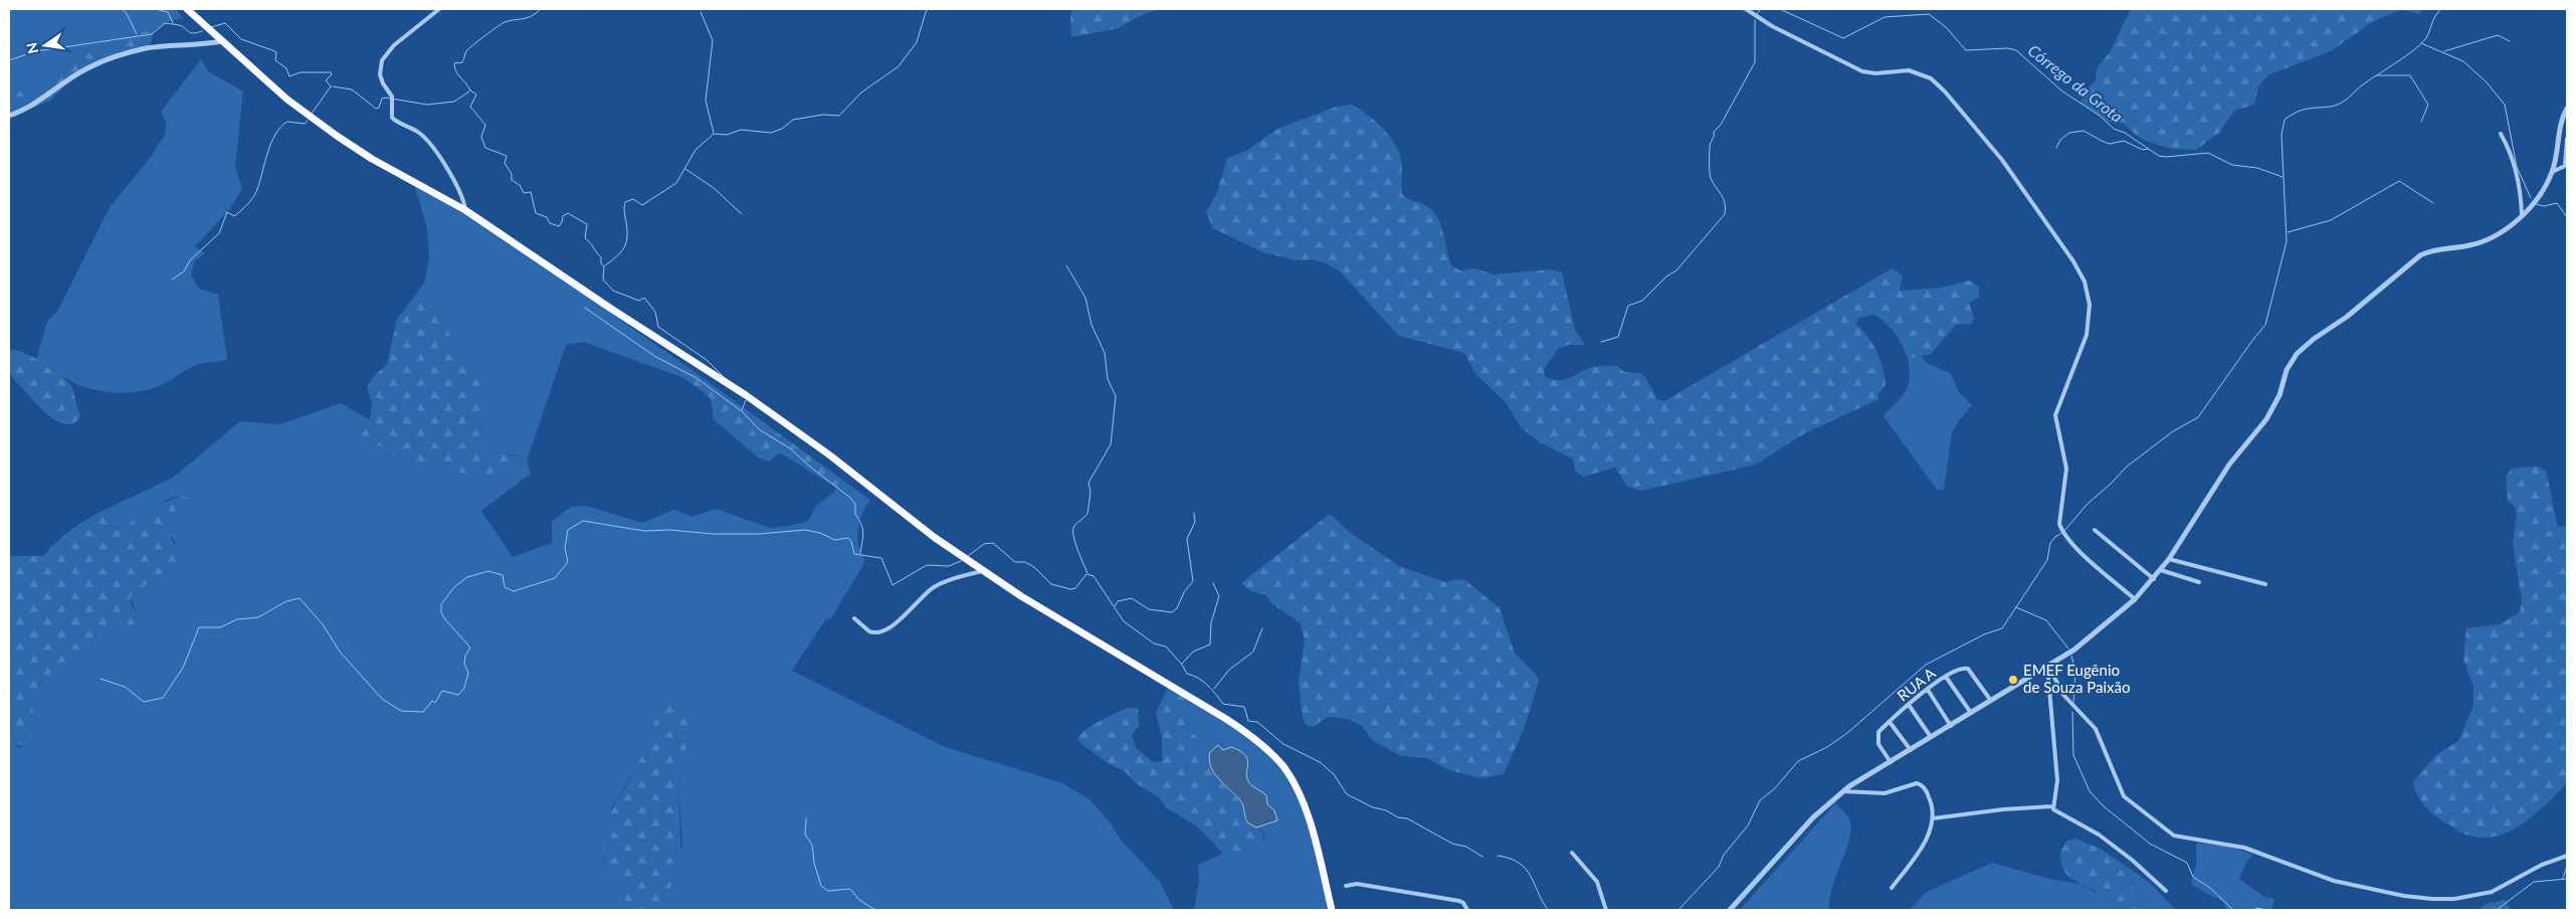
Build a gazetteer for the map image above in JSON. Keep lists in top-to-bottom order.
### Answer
{
  "streets": {
    "street": ["RUA A"]
  },
  "water": ["Córrego da Grota"],
  "places": ["EMEF Eugênio de Souza Paixão"],
  "north": "left"
}
